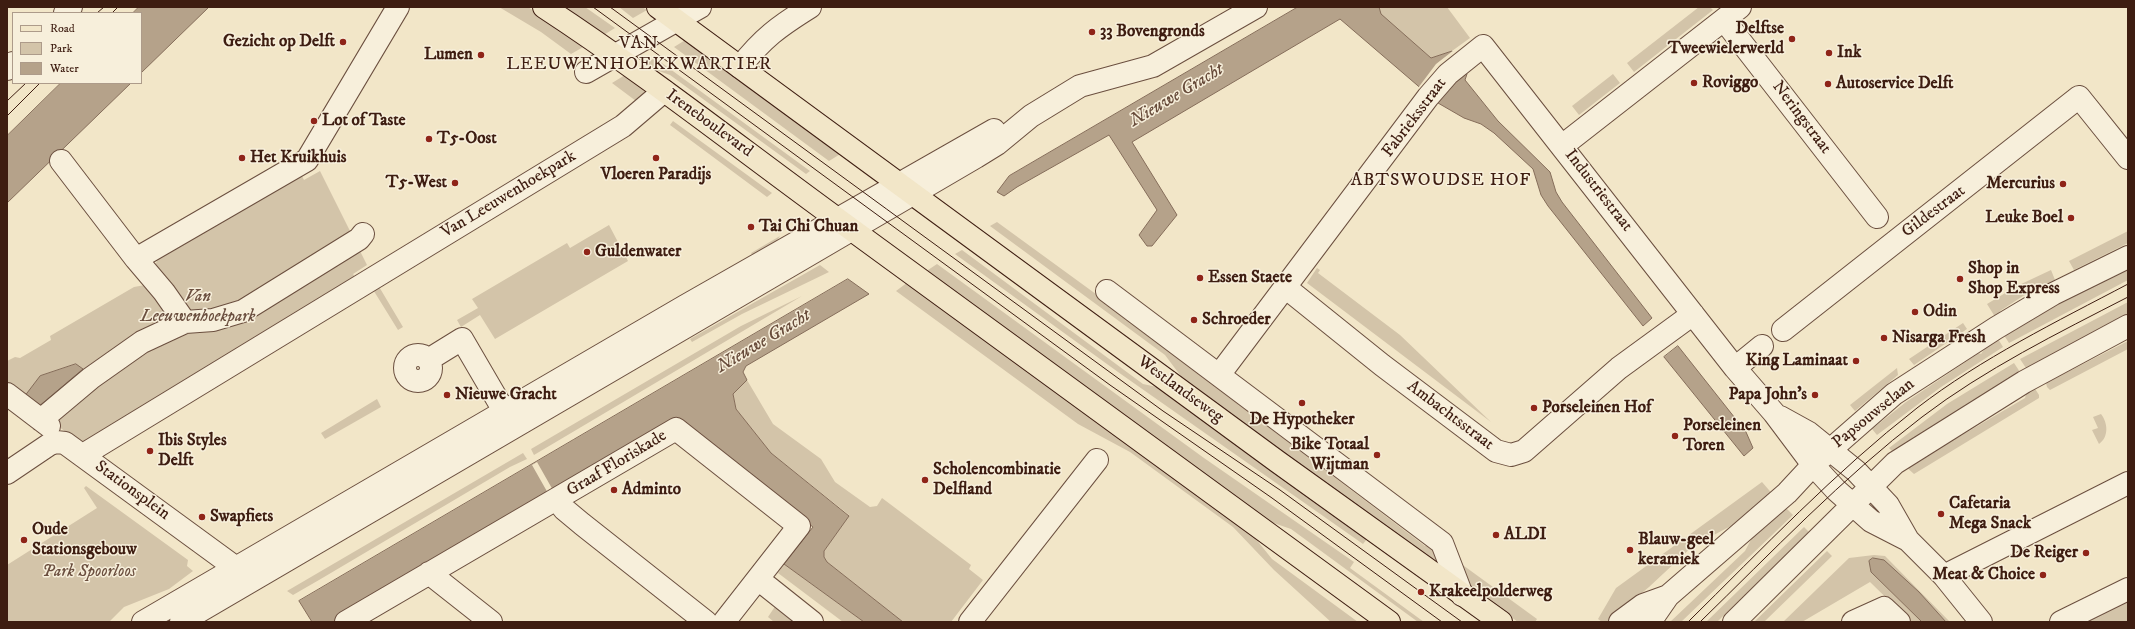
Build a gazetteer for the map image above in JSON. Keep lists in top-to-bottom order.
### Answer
{
  "streets": {
    "main road": ["Ireneboulevard", "Westlandseweg"],
    "street": [
      "Fabrieksstraat",
      "Neringstraat",
      "Industriestraat",
      "Van Leeuwenhoekpark",
      "Gildestraat",
      "Papsouwselaan",
      "Ambachtsstraat",
      "Graaf Floriskade",
      "Stationsplein"
    ]
  },
  "crossings": [
    ["Fabrieksstraat", "Industriestraat"],
    ["Fabrieksstraat", "Westlandseweg"],
    ["Fabrieksstraat", "Ambachtsstraat"],
    ["Neringstraat", "Industriestraat"],
    ["Ireneboulevard", "Van Leeuwenhoekpark"],
    ["Industriestraat", "Papsouwselaan"],
    ["Industriestraat", "Ambachtsstraat"],
    ["Van Leeuwenhoekpark", "Stationsplein"]
  ],
  "districts": ["VAN LEEUWENHOEKKWARTIER", "ABTSWOUDSE HOF"],
  "water": ["Nieuwe Gracht"],
  "parks": ["Van Leeuwenhoekpark", "Park Spoorloos"],
  "places": [
    "33 Bovengronds",
    "Delftse Tweewielerwerld",
    "Gezicht op Delft",
    "Ink",
    "Lumen",
    "Roviggo",
    "Autoservice Delft",
    "Lot of Taste",
    "T5-Oost",
    "Het Kruikhuis",
    "Vloeren Paradijs",
    "T5-West",
    "Mercurius",
    "Leuke Boel",
    "Tai Chi Chuan",
    "Guldenwater",
    "Essen Staete",
    "Shop in Shop Express",
    "Odin",
    "Schroeder",
    "Nisarga Fresh",
    "King Laminaat",
    "Nieuwe Gracht",
    "Papa John's",
    "De Hypotheker",
    "Porseleinen Hof",
    "Porseleinen Toren",
    "Ibis Styles Delft",
    "Bike Totaal Wijtman",
    "Scholencombinatie Delfland",
    "Adminto",
    "Cafetaria Mega Snack",
    "Swapfiets",
    "ALDI",
    "Oude Stationsgebouw",
    "Blauw-geel keramiek",
    "De Reiger",
    "Meat & Choice",
    "Krakeelpolderweg"
  ],
  "legend": ["Road", "Park", "Water"]
}
